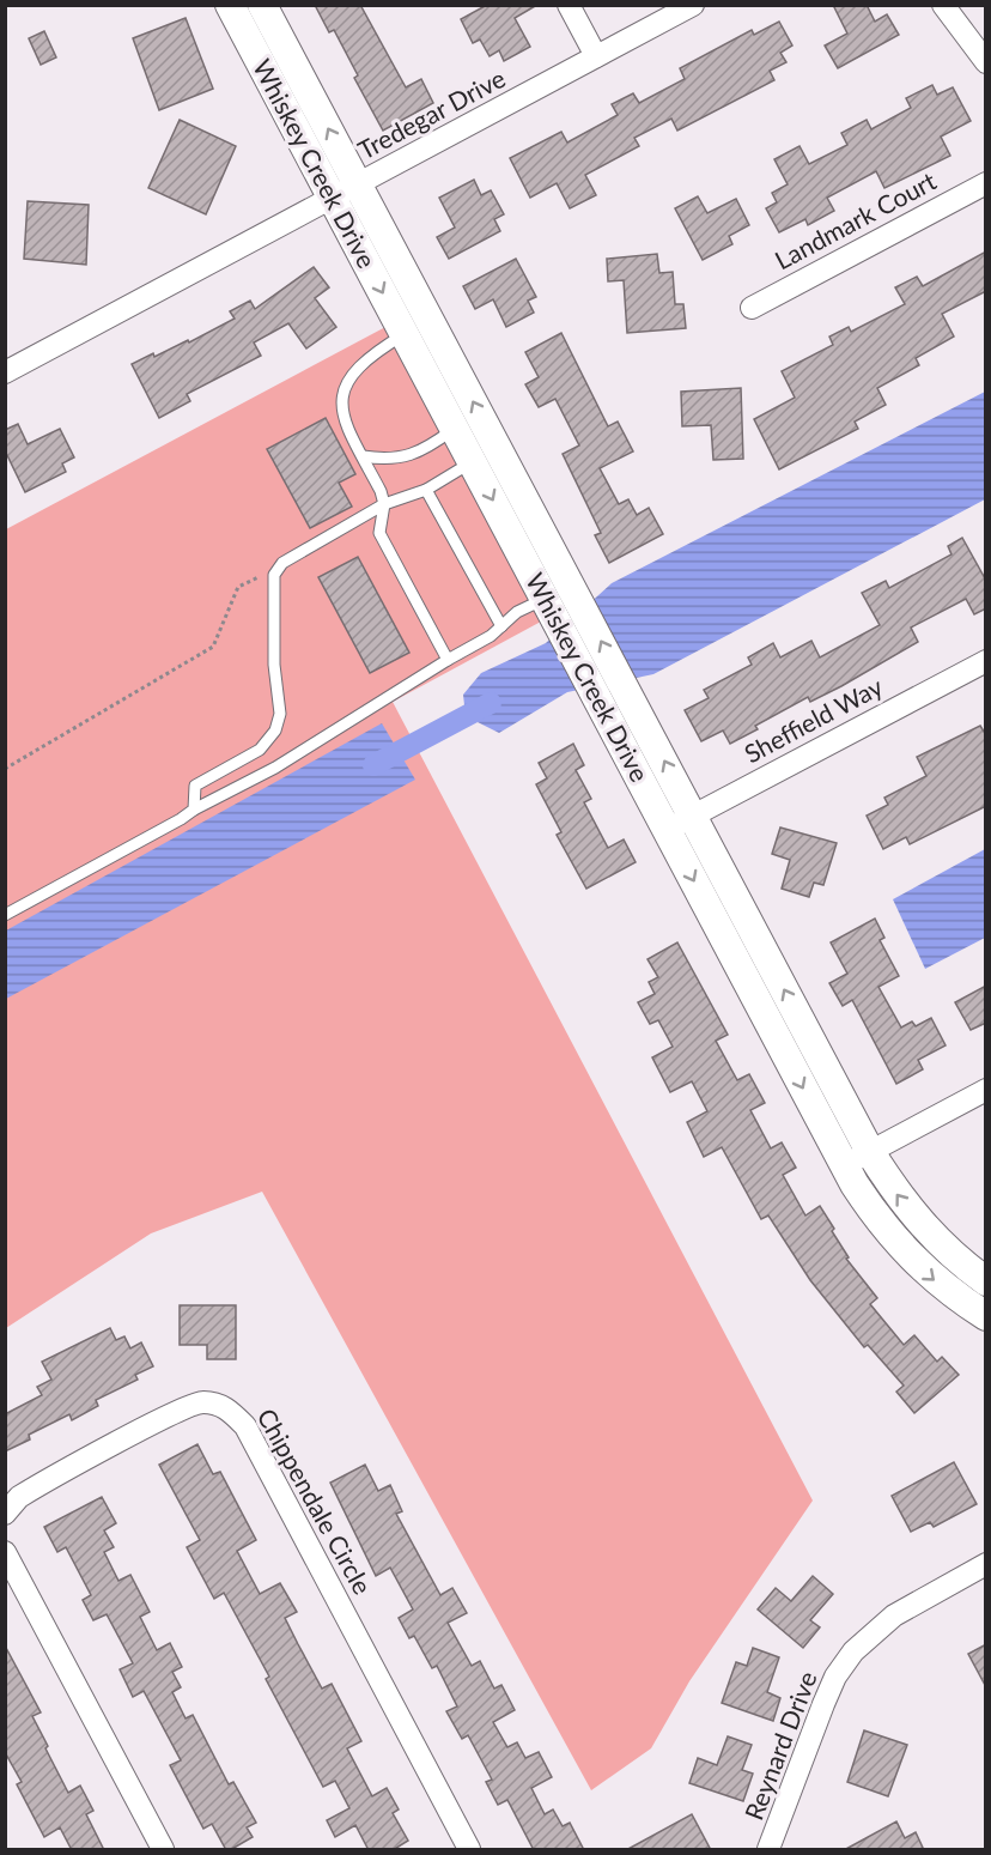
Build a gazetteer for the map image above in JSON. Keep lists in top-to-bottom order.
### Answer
{
  "streets": {
    "street": [
      "Tredegar Drive",
      "Whiskey Creek Drive",
      "Landmark Court",
      "Sheffield Way",
      "Chippendale Circle",
      "Reynard Drive"
    ]
  },
  "crossings": [
    ["Tredegar Drive", "Whiskey Creek Drive"],
    ["Whiskey Creek Drive", "Sheffield Way"]
  ]
}
